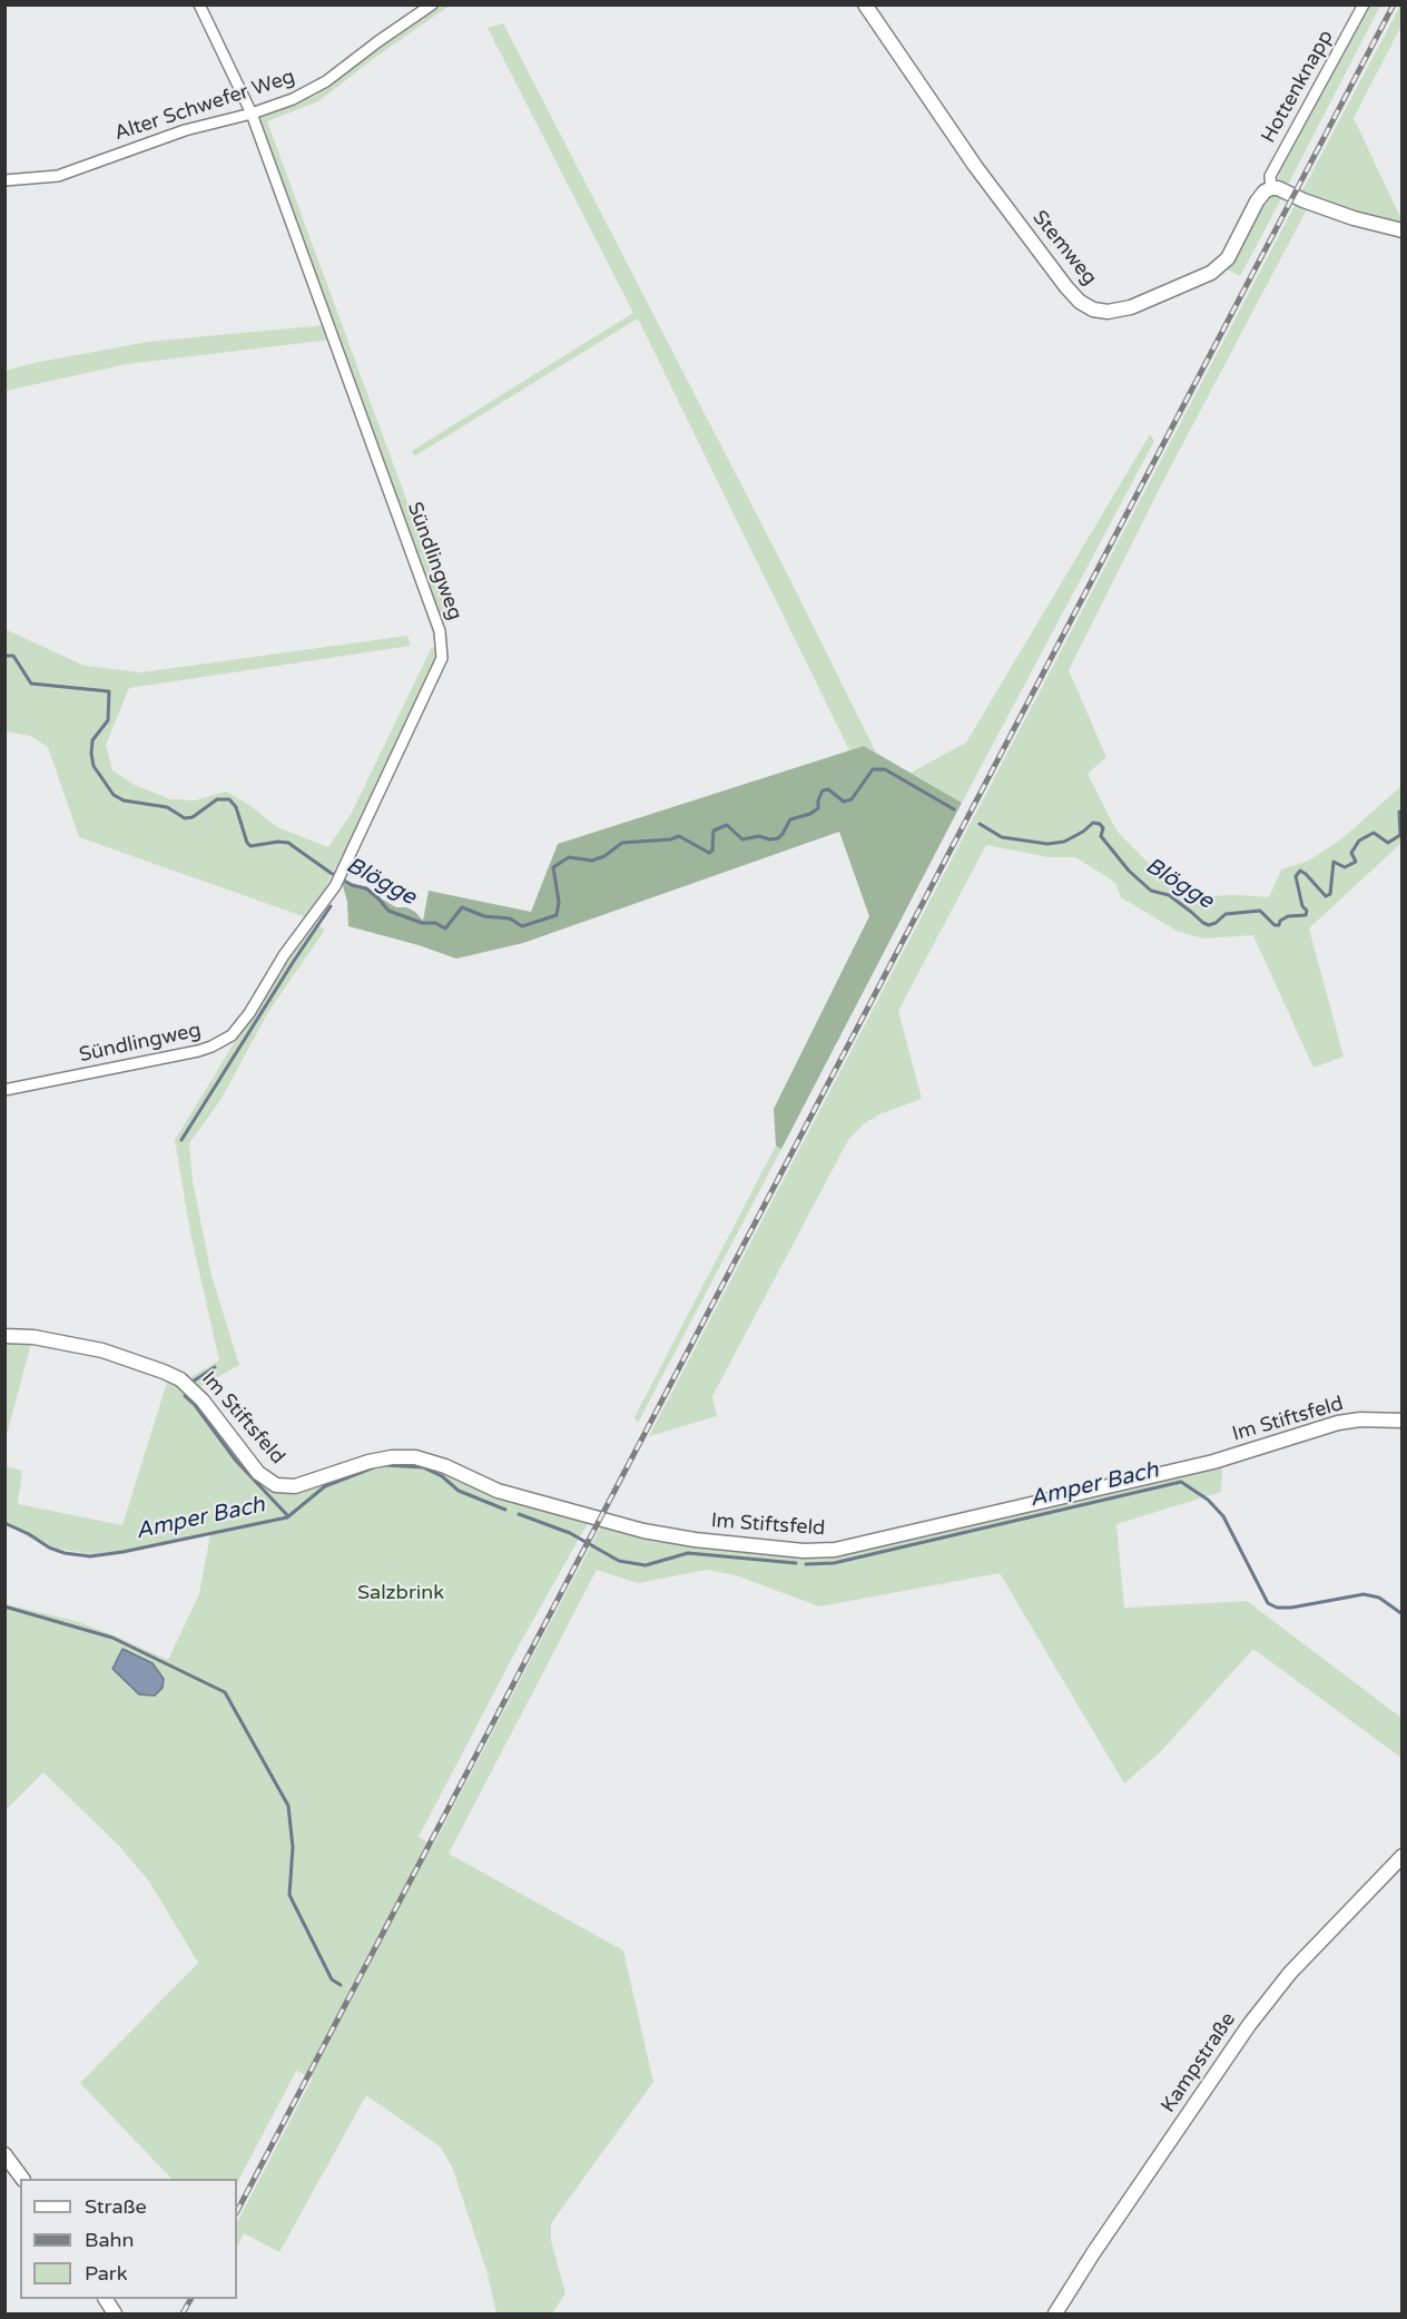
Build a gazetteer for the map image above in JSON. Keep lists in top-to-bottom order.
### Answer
{
  "streets": {
    "street": [
      "Hottenknapp",
      "Alter Schwefer Weg",
      "Stemweg",
      "Sündlingweg",
      "Im Stiftsfeld",
      "Kampstraße"
    ]
  },
  "crossings": [
    ["Hottenknapp", "Stemweg"],
    ["Alter Schwefer Weg", "Sündlingweg"]
  ],
  "water": ["Blögge", "Amper Bach"],
  "parks": ["Salzbrink"],
  "legend": ["Straße", "Bahn", "Park"]
}
